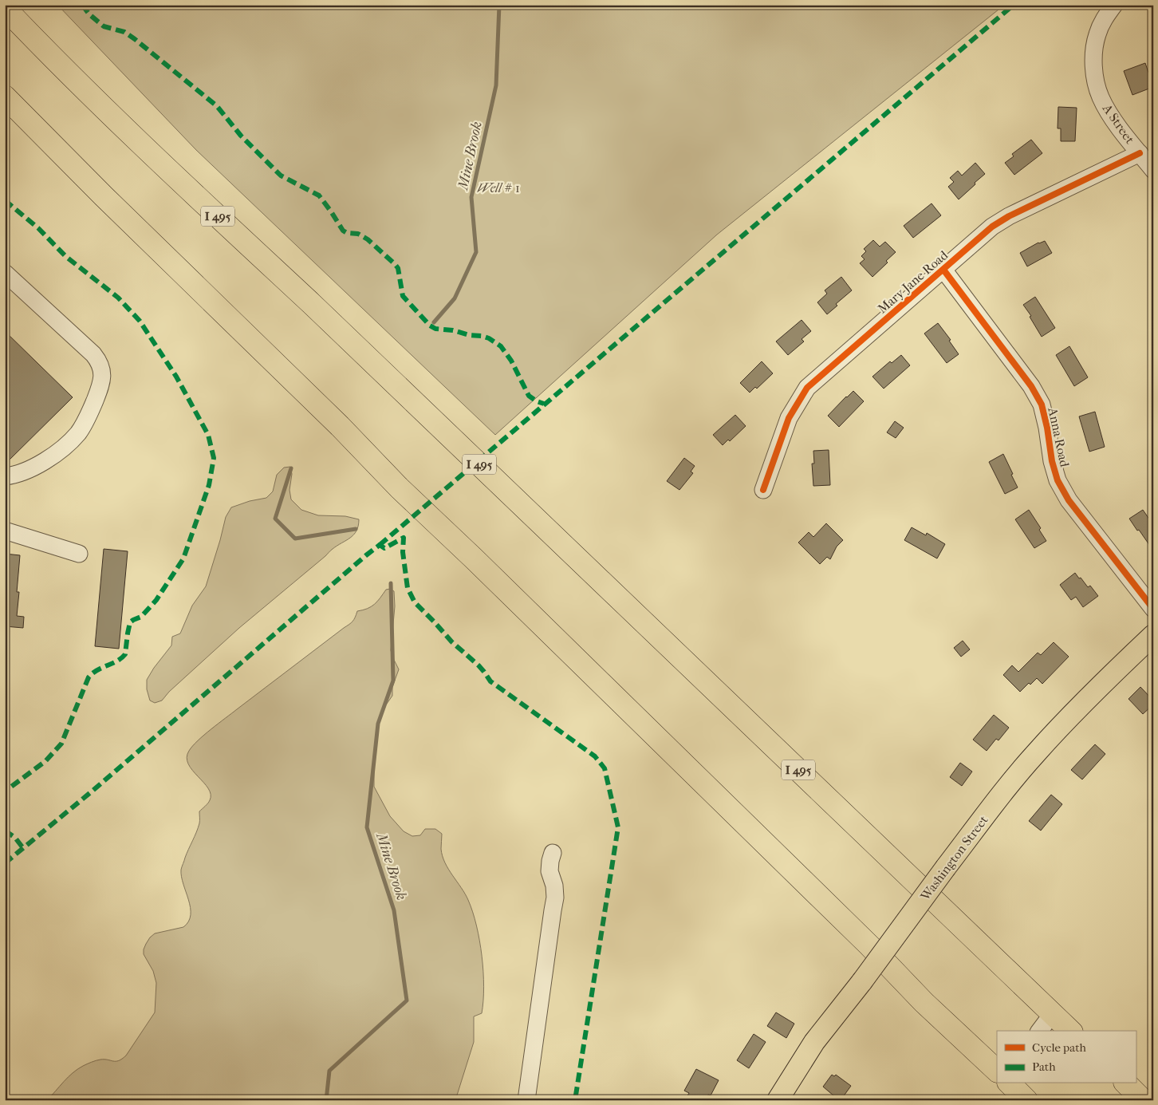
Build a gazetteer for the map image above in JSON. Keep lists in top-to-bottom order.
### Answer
{
  "streets": {
    "highway": ["I 495"],
    "main road": ["Washington Street"],
    "street": ["A Street", "Mary Jane Road", "Anna Road"]
  },
  "crossings": [
    ["A Street", "Mary Jane Road"],
    ["Mary Jane Road", "Anna Road"]
  ],
  "water": ["Mine Brook"],
  "parks": ["Well # 1"],
  "legend": ["Cycle path", "Path"]
}
